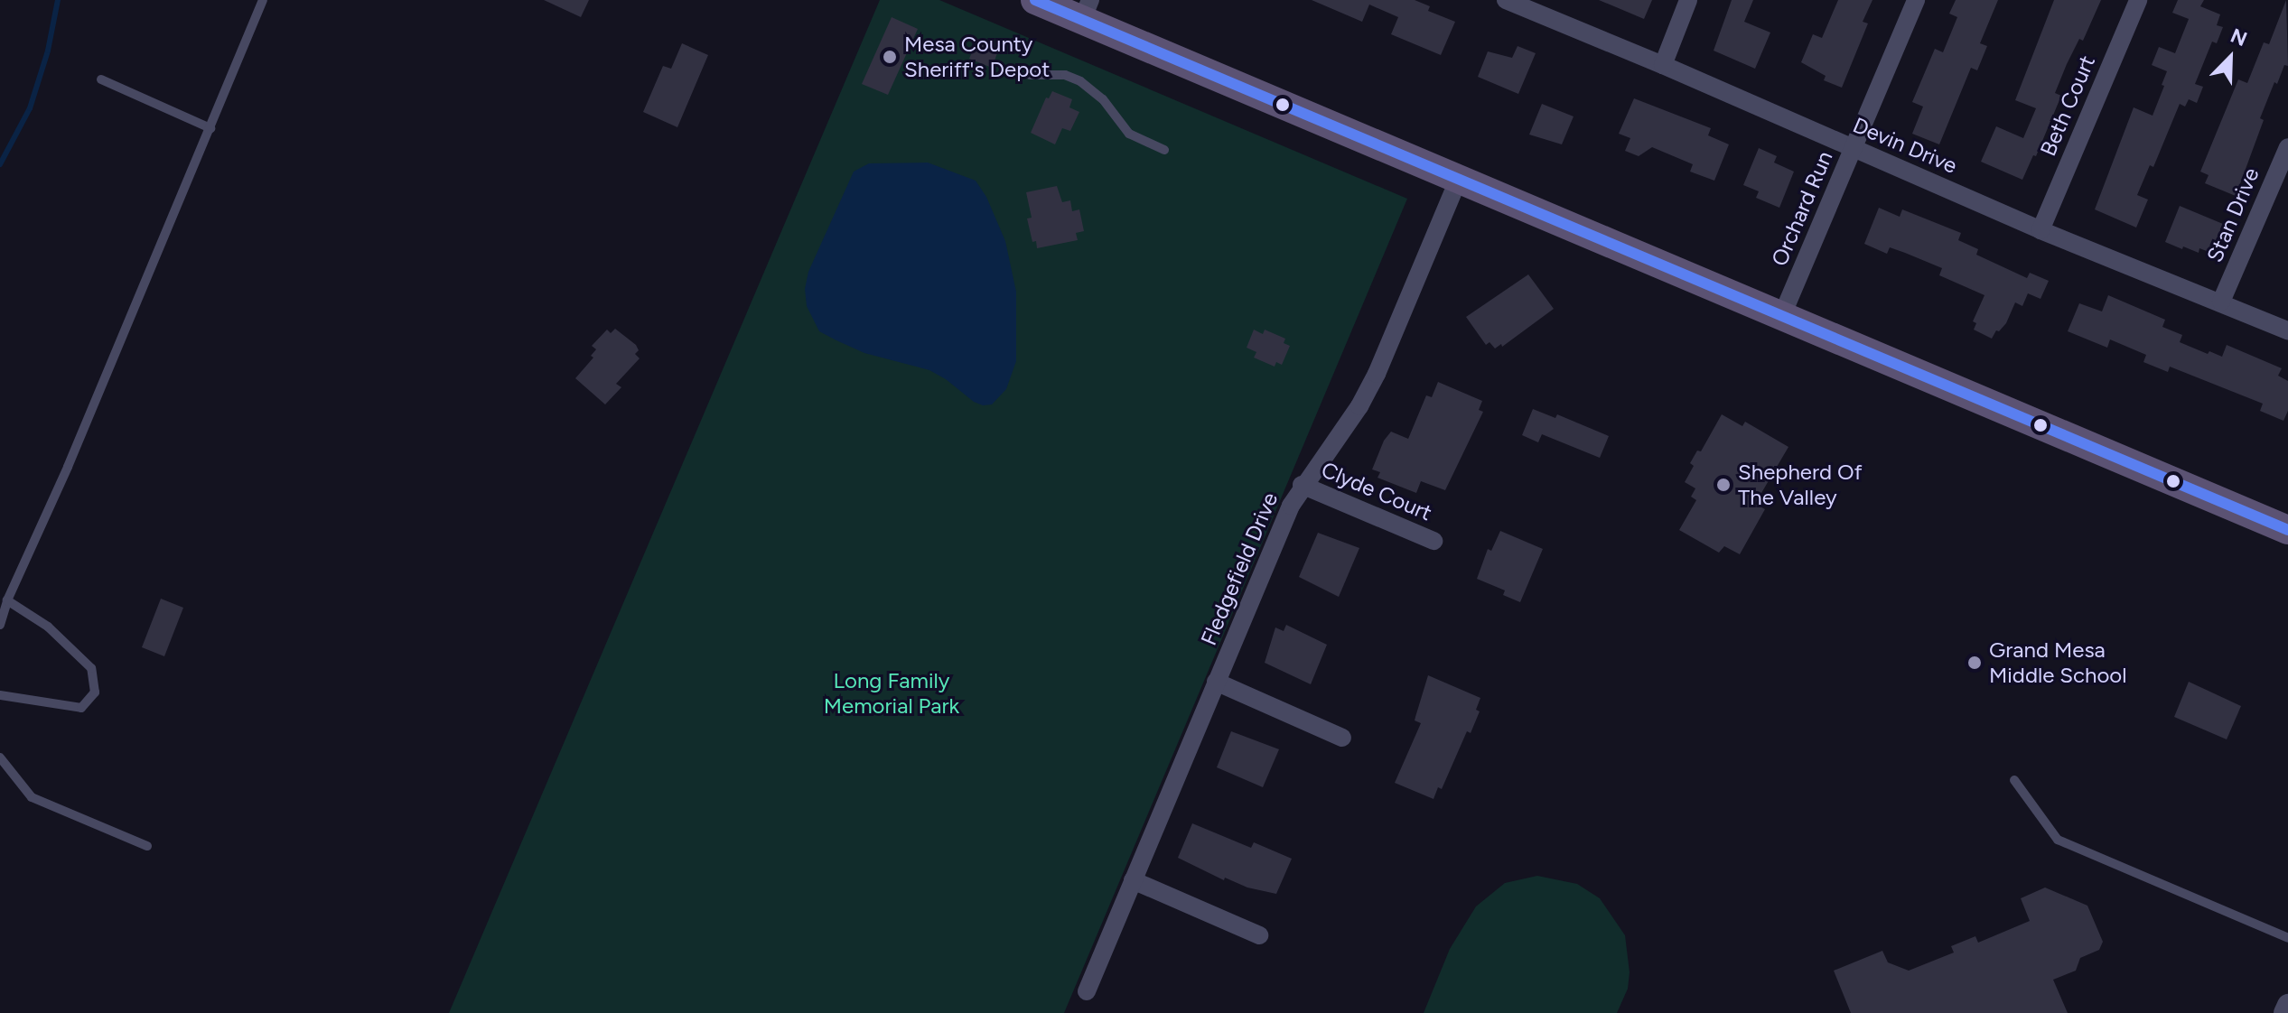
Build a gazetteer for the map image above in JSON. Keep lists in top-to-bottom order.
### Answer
{
  "streets": {
    "street": [
      "Beth Court",
      "Devin Drive",
      "Orchard Run",
      "Stan Drive",
      "Clyde Court",
      "Fledgefield Drive"
    ]
  },
  "crossings": [
    ["Beth Court", "Devin Drive"],
    ["Devin Drive", "Orchard Run"],
    ["Devin Drive", "Stan Drive"],
    ["Clyde Court", "Fledgefield Drive"]
  ],
  "parks": ["Long Family Memorial Park"],
  "places": ["Mesa County Sheriff's Depot", "Shepherd Of The Valley", "Grand Mesa Middle School"],
  "north": "top right"
}
